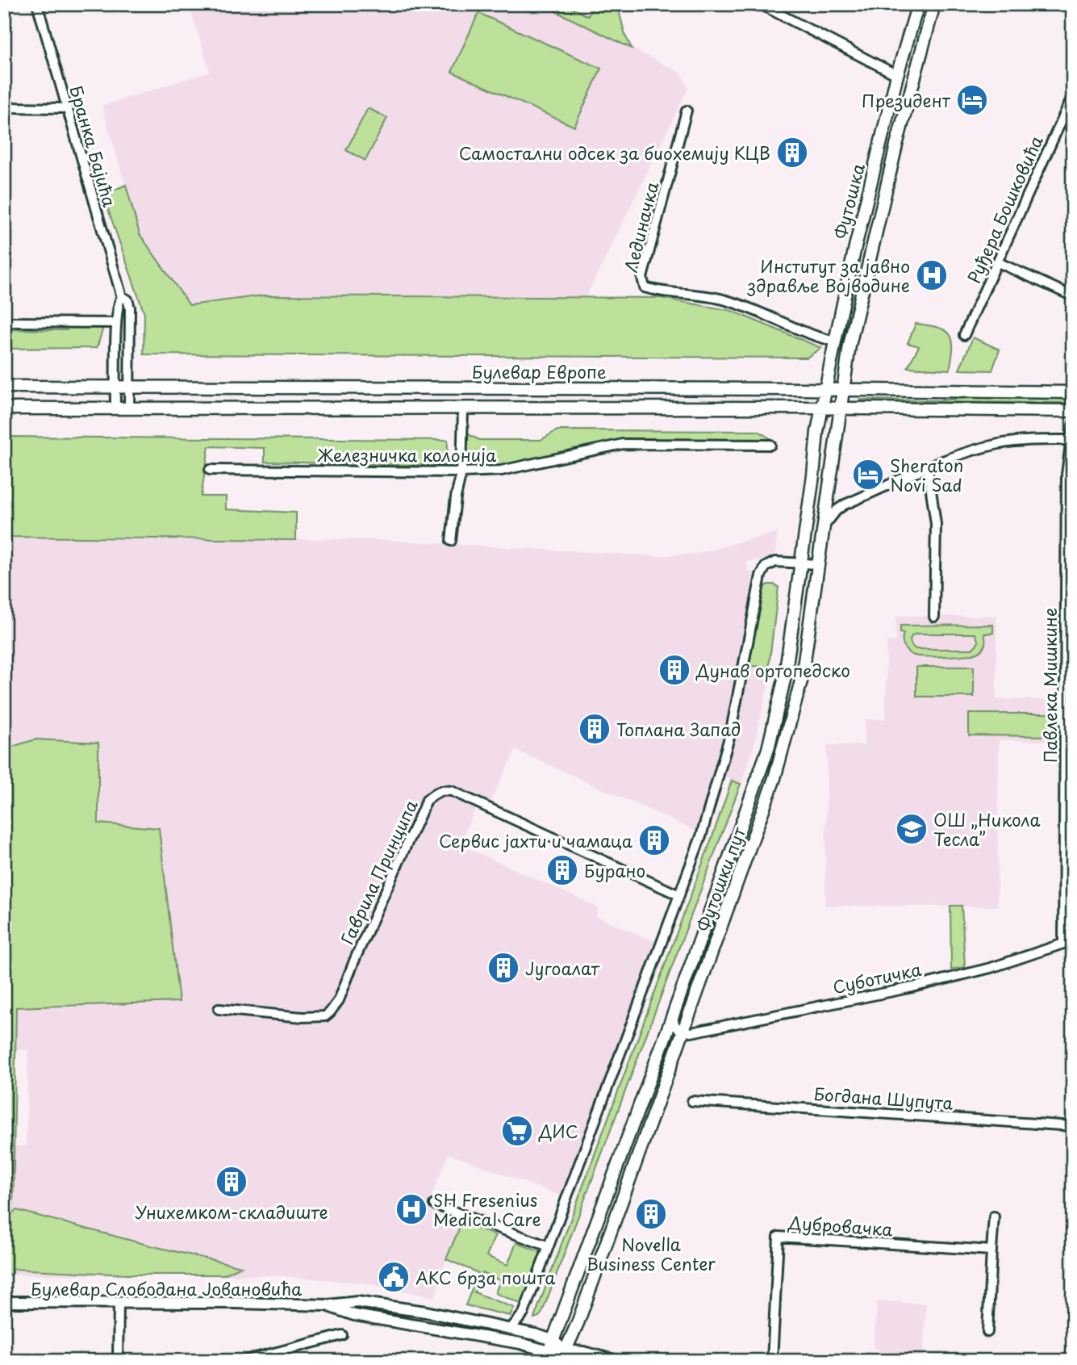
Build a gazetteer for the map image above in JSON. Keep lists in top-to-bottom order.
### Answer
{
  "streets": {
    "main road": ["Футошка", "Булевар Европе", "Футошки пут"],
    "street": [
      "Бранка Бајића",
      "Руђера Бошковића",
      "Лединачка",
      "Железничка колонија",
      "Павлека Мишкине",
      "Гаврила Принципа",
      "Суботичка",
      "Богдана Шупута",
      "Дубровачка",
      "Булевар Слободана Јовановића"
    ]
  },
  "crossings": [
    ["Бранка Бајића", "Булевар Европе"],
    ["Футошка", "Лединачка"],
    ["Футошка", "Булевар Европе"],
    ["Футошка", "Футошки пут"],
    ["Булевар Европе", "Футошки пут"],
    ["Павлека Мишкине", "Суботичка"],
    ["Футошки пут", "Суботичка"],
    ["Футошки пут", "Булевар Слободана Јовановића"]
  ],
  "places": {
    "hotel": ["Президент", "Sheraton Novi Sad"],
    "building": [
      "Самостални одсек за биохемију КЦВ",
      "Дунав ортопедско",
      "Топлана Запад",
      "Сервис јахти и чамаца",
      "Бурано",
      "Југоалат",
      "Унихемком-складиште",
      "Novella Business Center"
    ],
    "hospital": ["Институт за јавно здравље Војводине", "SH Fresenius Medical Care"],
    "school or university": ["ОШ „Никола Тесла”"],
    "supermarket": ["ДИС"],
    "public building": ["АКС брза пошта"]
  }
}
